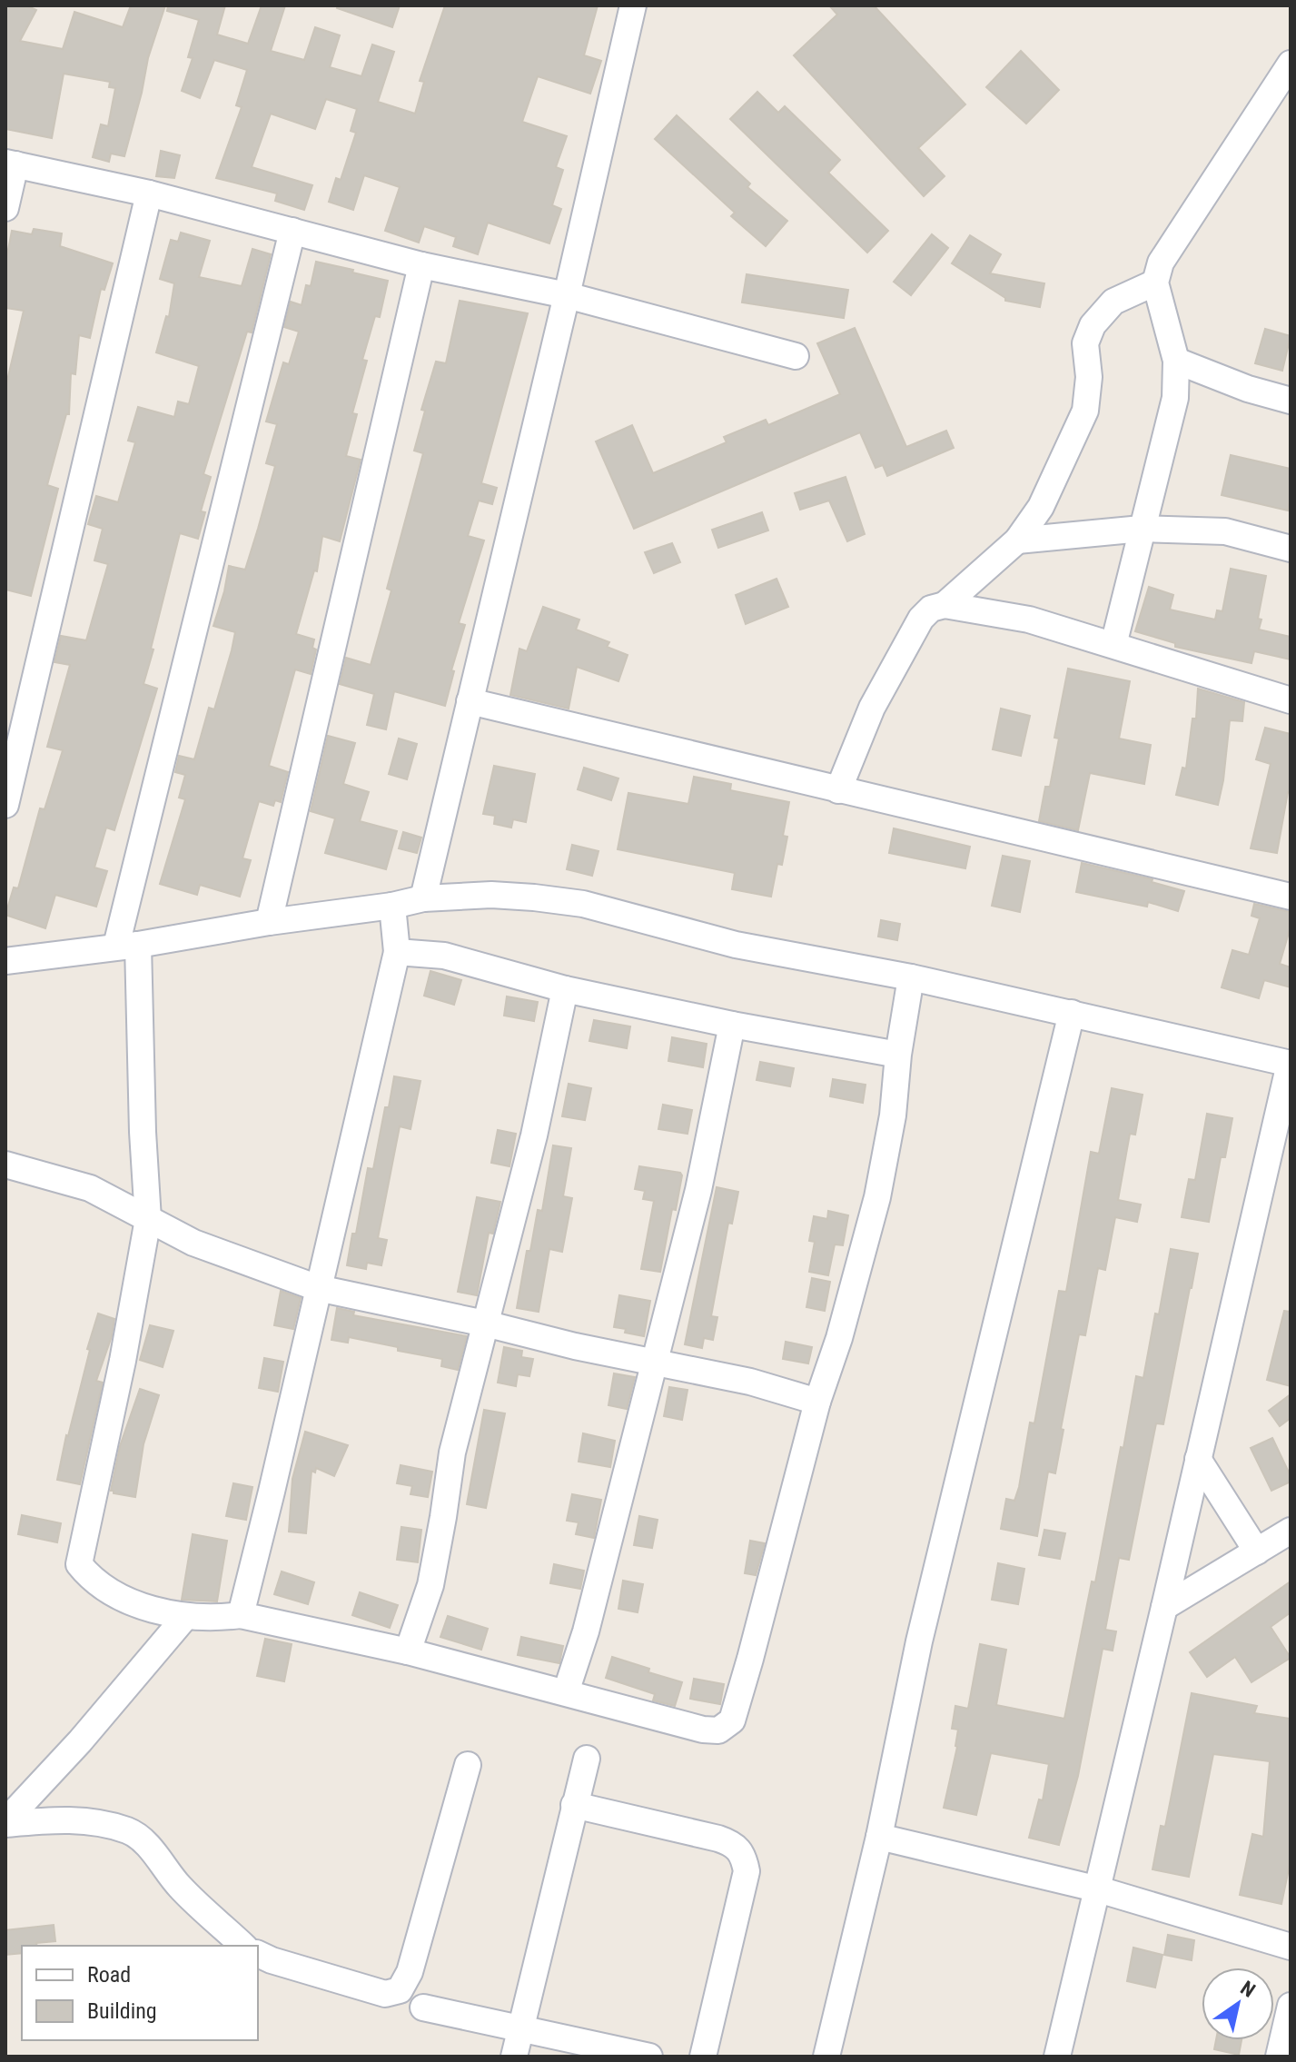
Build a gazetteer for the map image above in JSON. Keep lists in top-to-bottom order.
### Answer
{
  "legend": ["Road", "Building"],
  "north": "top right"
}
